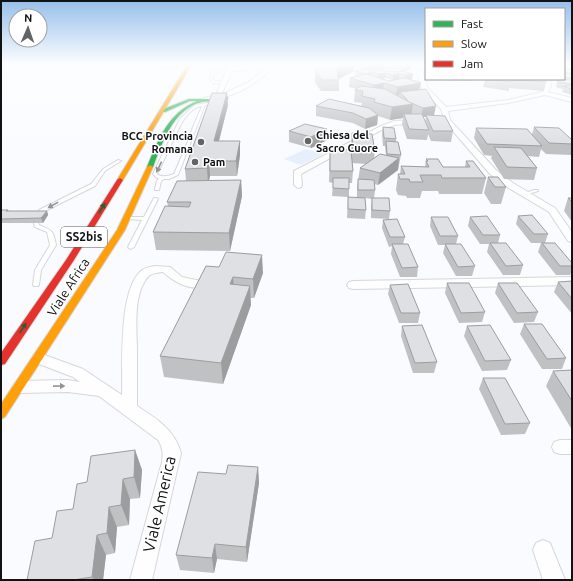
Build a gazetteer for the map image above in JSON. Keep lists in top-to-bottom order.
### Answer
{
  "streets": {
    "main road": ["SS2bis", "Viale Africa"],
    "street": ["Viale America"]
  },
  "crossings": [
    ["Viale Africa", "Viale America"]
  ],
  "places": ["Chiesa del Sacro Cuore", "BCC Provincia Romana", "Pam"],
  "legend": ["Fast", "Slow", "Jam"],
  "north": "top"
}
